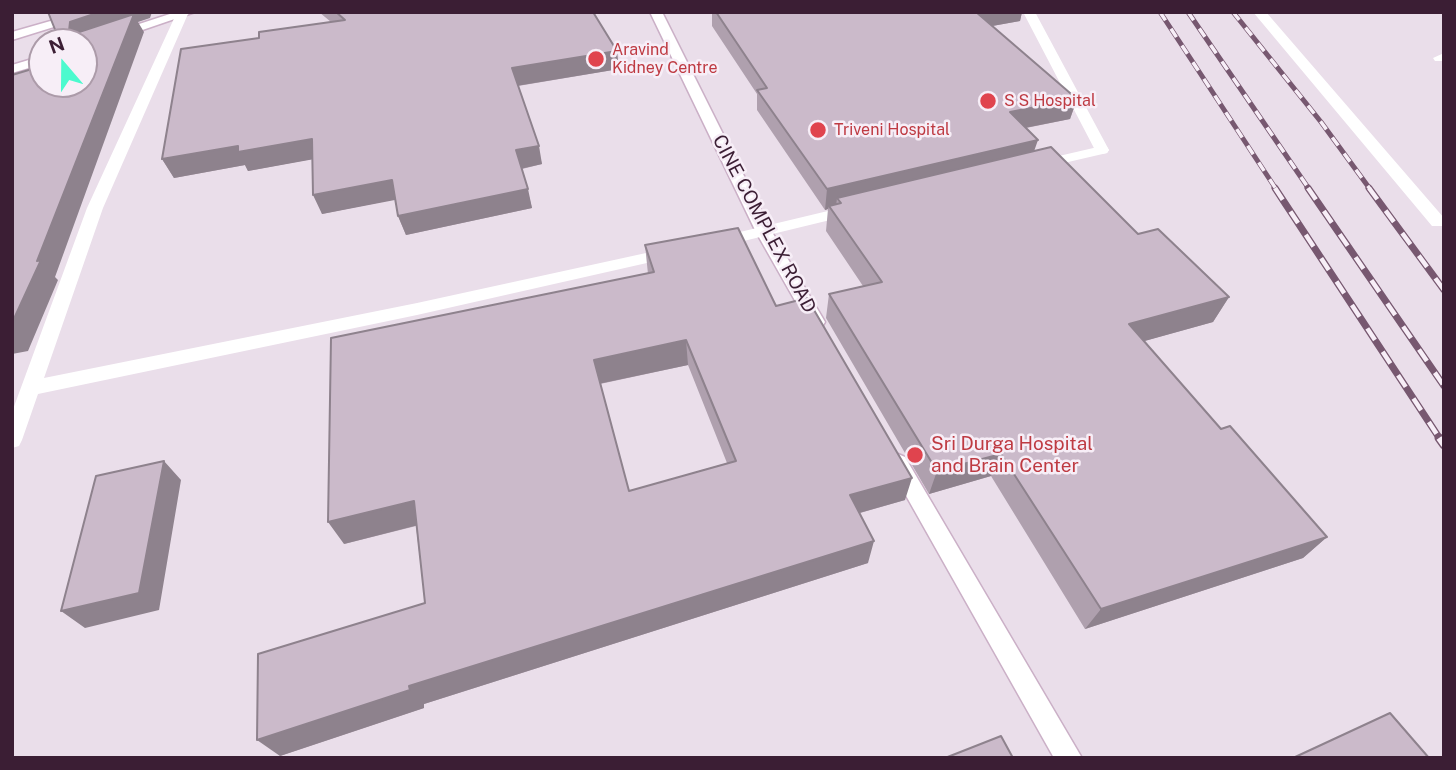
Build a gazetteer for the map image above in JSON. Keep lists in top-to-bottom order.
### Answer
{
  "streets": {
    "street": ["CINE COMPLEX ROAD"]
  },
  "places": [
    "Aravind Kidney Centre",
    "S S Hospital",
    "Triveni Hospital",
    "Sri Durga Hospital and Brain Center"
  ],
  "north": "top"
}
